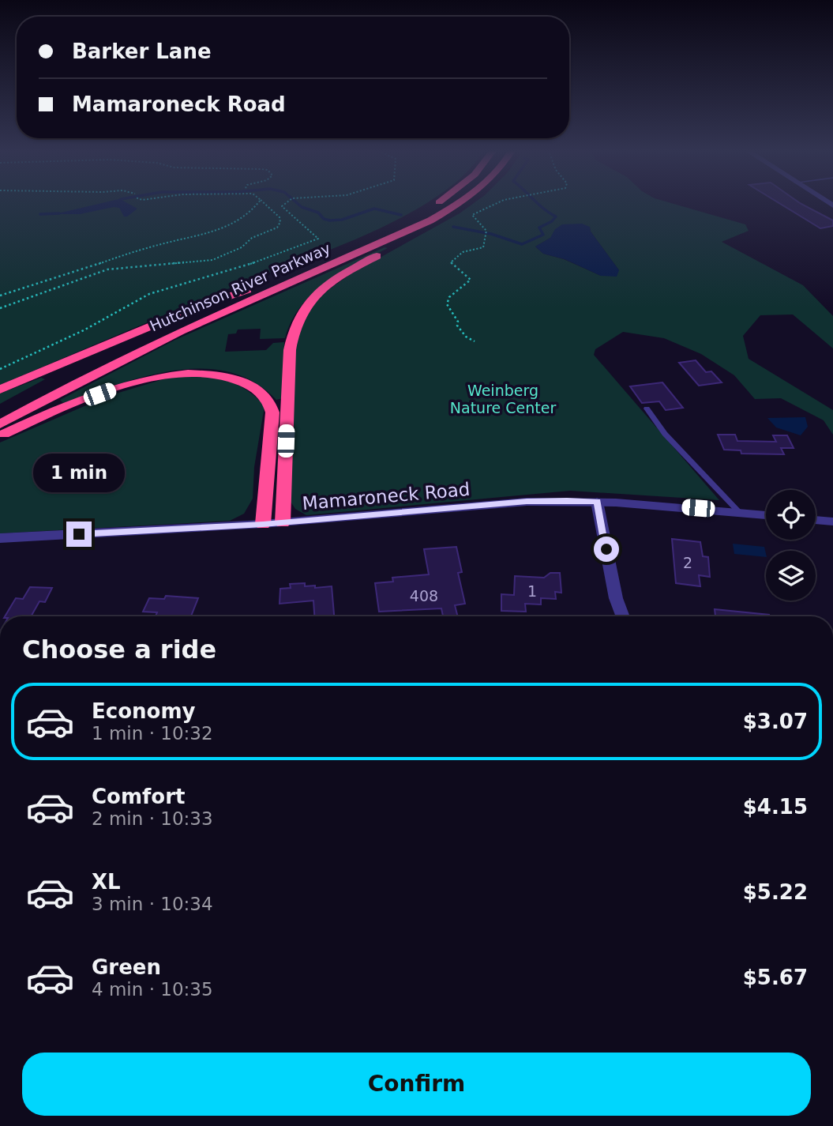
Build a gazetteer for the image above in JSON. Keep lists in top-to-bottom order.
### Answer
{
  "streets": {
    "highway": ["Hutchinson River Parkway"],
    "street": ["Mamaroneck Road"]
  },
  "parks": ["Weinberg Nature Center"],
  "house_numbers": ["2", "1", "408"],
  "page": {
    "banner": ["Barker Lane", "Mamaroneck Road"],
    "bubble": "1 min",
    "heading": "Choose a ride",
    "list": [
      {
        "name": "Economy",
        "note": "1 min · 10:32",
        "value": "$3.07"
      },
      {
        "name": "Comfort",
        "note": "2 min · 10:33",
        "value": "$4.15"
      },
      {
        "name": "XL",
        "note": "3 min · 10:34",
        "value": "$5.22"
      },
      {
        "name": "Green",
        "note": "4 min · 10:35",
        "value": "$5.67"
      }
    ],
    "buttons": "Confirm"
  }
}
